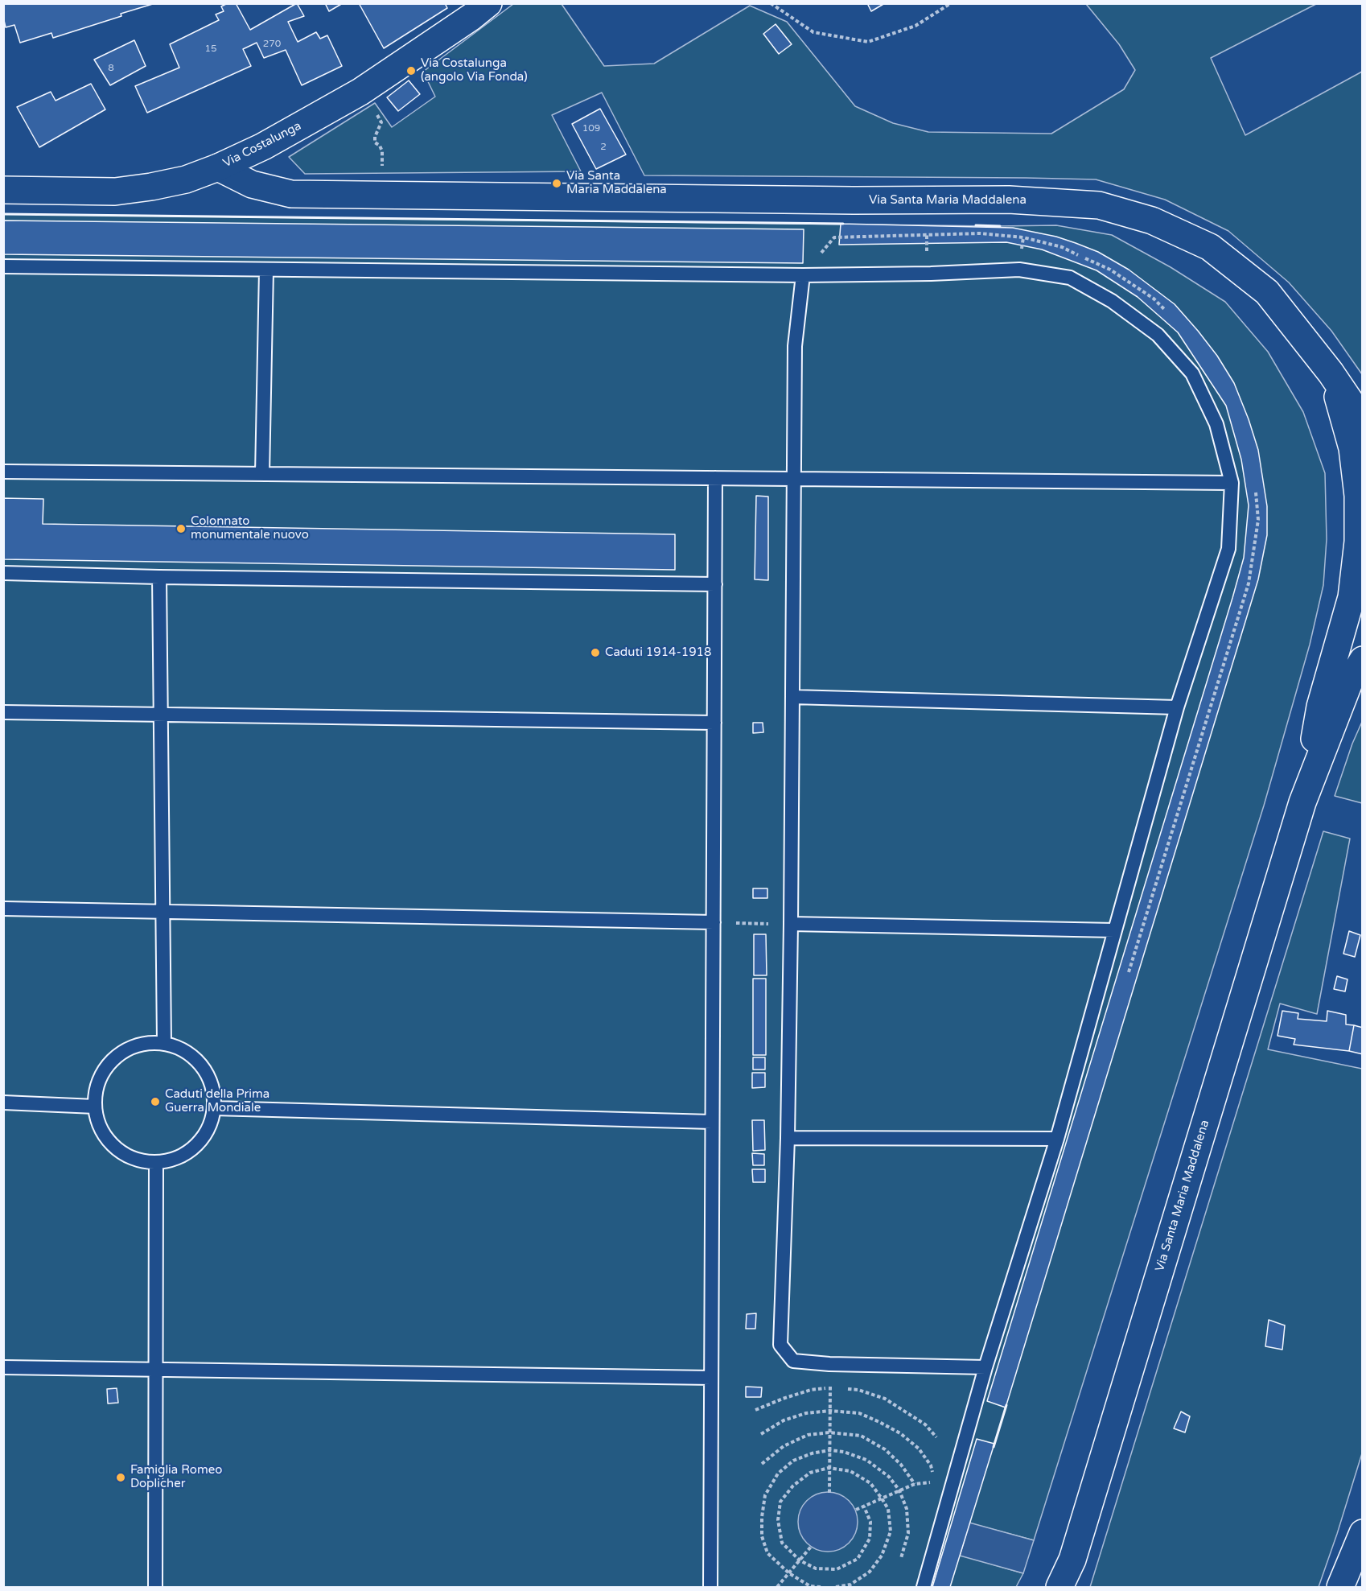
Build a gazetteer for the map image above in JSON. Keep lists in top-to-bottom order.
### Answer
{
  "streets": {
    "street": ["Via Costalunga", "Via Santa Maria Maddalena"]
  },
  "crossings": [
    ["Via Costalunga", "Via Santa Maria Maddalena"]
  ],
  "places": [
    "Via Costalunga (angolo Via Fonda)",
    "Via Santa Maria Maddalena",
    "Colonnato monumentale nuovo",
    "Caduti 1914-1918",
    "Caduti della Prima Guerra Mondiale",
    "Famiglia Romeo Doplicher"
  ],
  "house_numbers": [
    "270",
    "15",
    "8",
    "109",
    "2"
  ]
}
